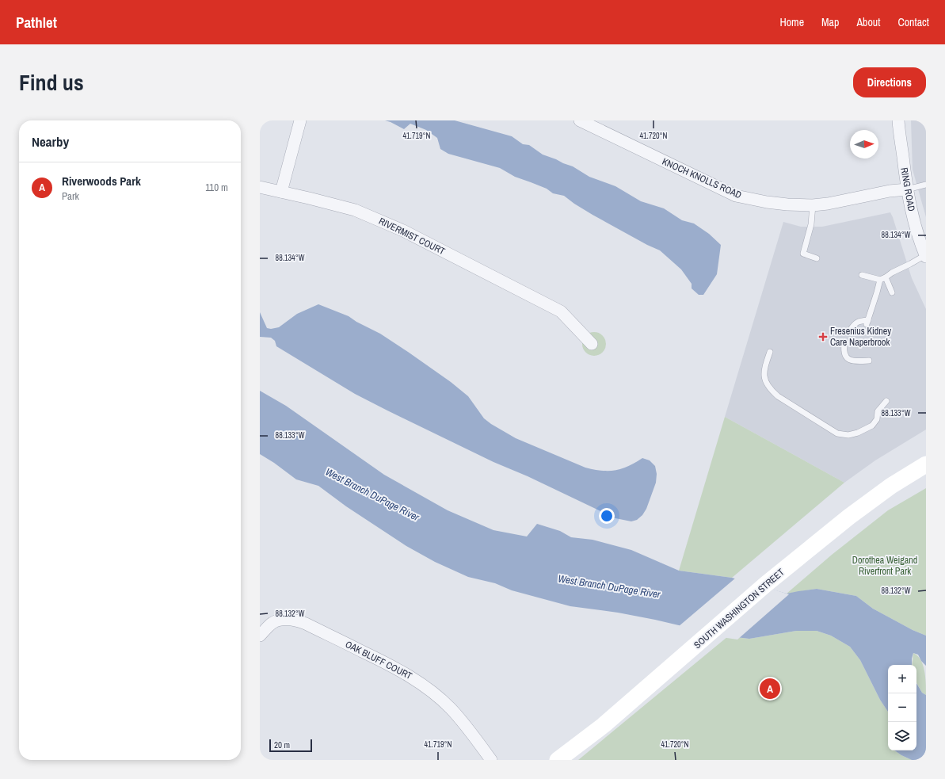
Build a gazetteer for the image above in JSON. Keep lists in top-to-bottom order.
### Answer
{
  "streets": {
    "main road": ["SOUTH WASHINGTON STREET"],
    "street": [
      "KNOCH KNOLLS ROAD",
      "RING ROAD",
      "RIVERMIST COURT",
      "OAK BLUFF COURT"
    ]
  },
  "crossings": [
    ["KNOCH KNOLLS ROAD", "RING ROAD"]
  ],
  "water": ["West Branch DuPage River"],
  "parks": ["Dorothea Weigand Riverfront Park"],
  "places": {
    "health": ["Fresenius Kidney Care Naperbrook"]
  },
  "scale_bar": "20 m",
  "north": "right",
  "page": {
    "header": "Pathlet",
    "nav": [
      "Home",
      "Map",
      "About",
      "Contact"
    ],
    "title": "Find us",
    "buttons": "Directions",
    "heading": "Nearby",
    "list": [
      {
        "mark": "A",
        "name": "Riverwoods Park",
        "note": "Park",
        "value": "110 m"
      }
    ],
    "map_buttons": ["+", "−"],
    "pins": "A",
    "scale": "20 m"
  },
  "coordinates": [
    "41.719°N",
    "41.720°N",
    "88.134°W",
    "88.133°W",
    "88.132°W"
  ]
}
